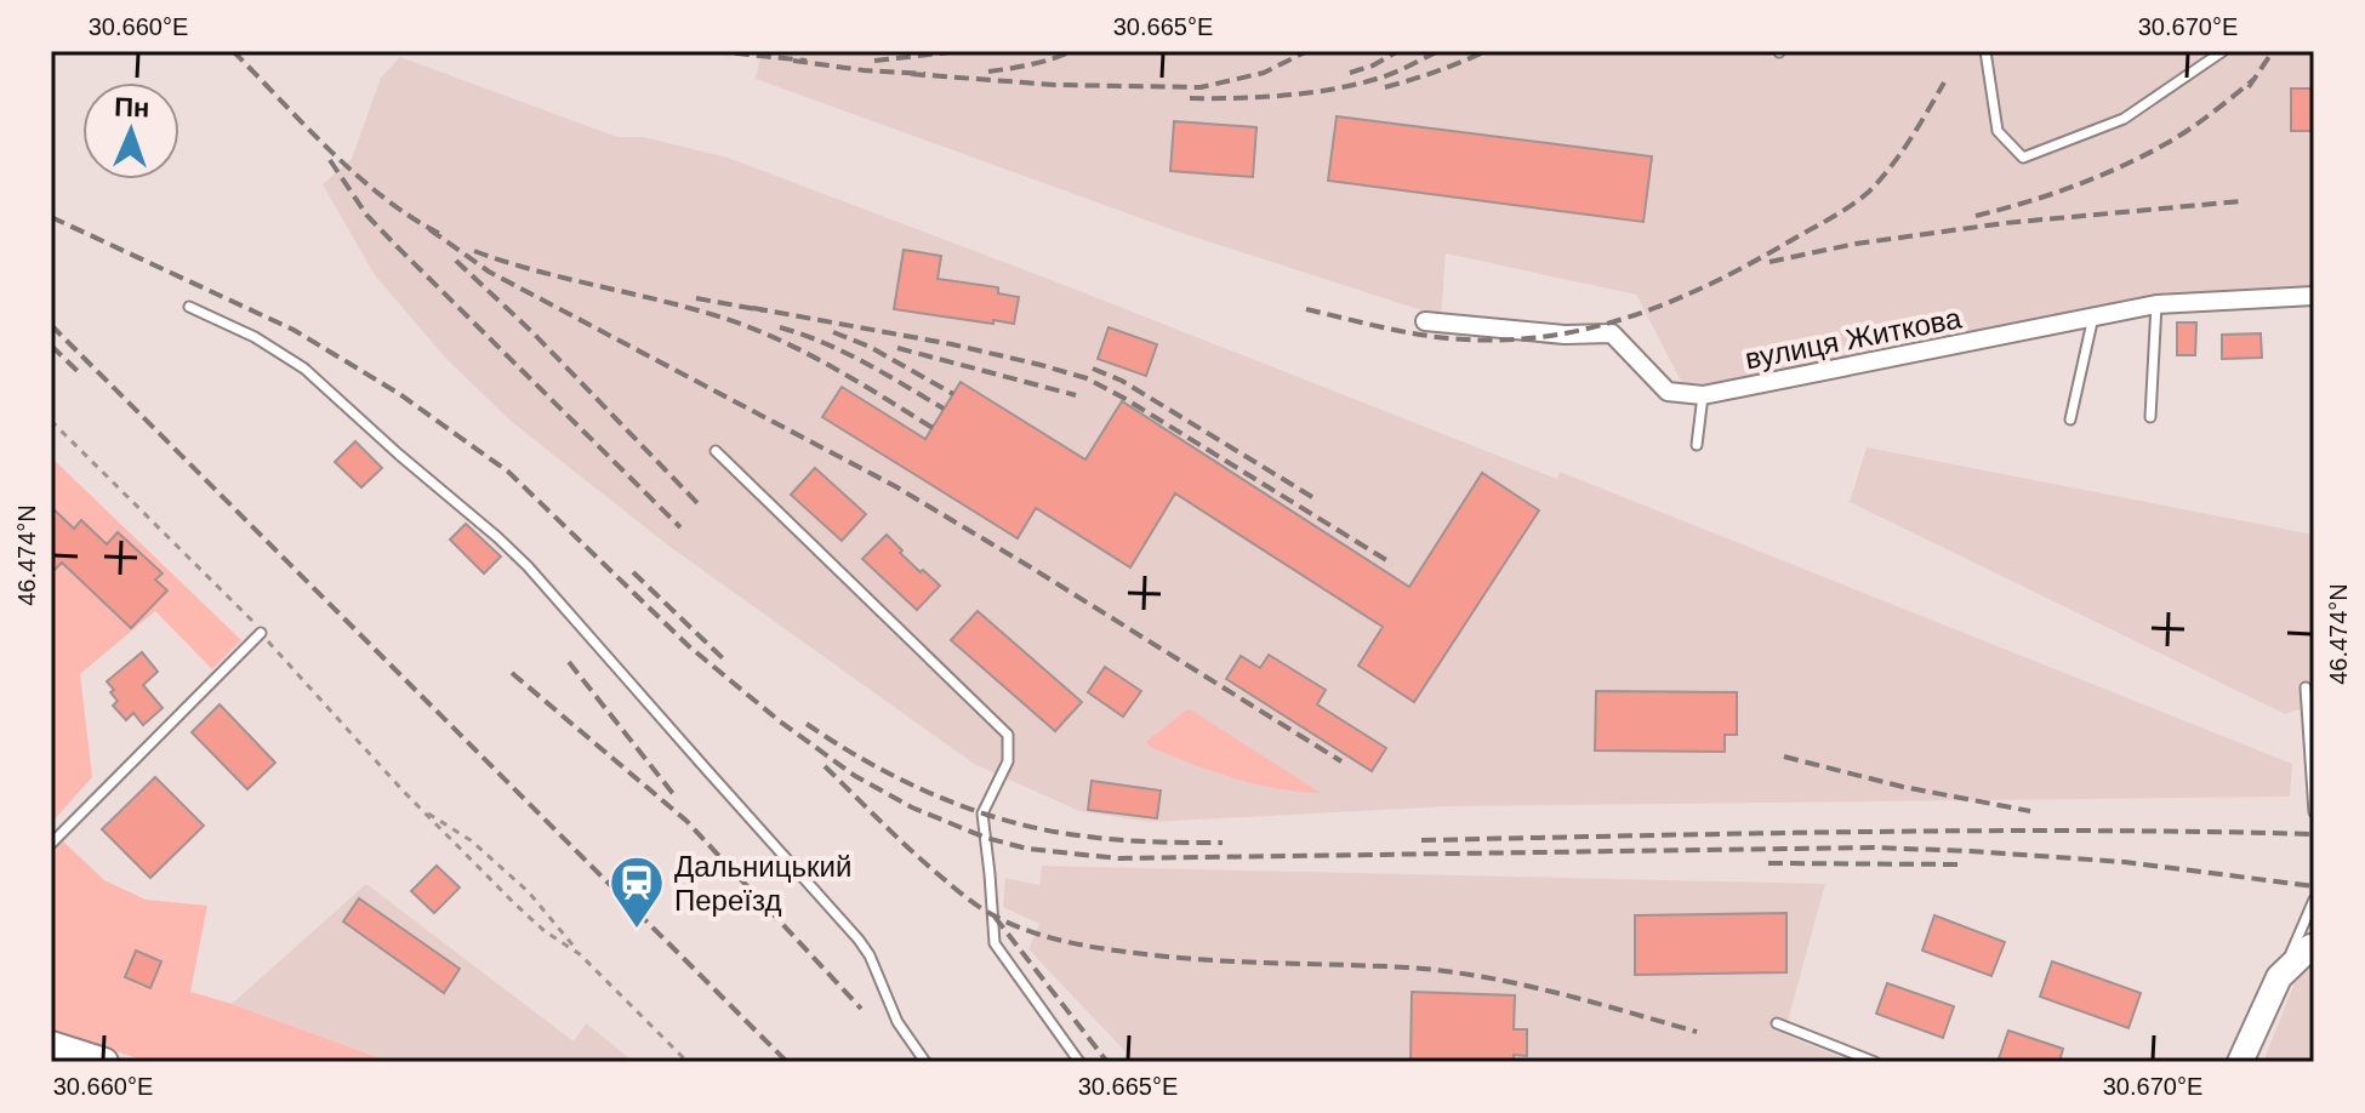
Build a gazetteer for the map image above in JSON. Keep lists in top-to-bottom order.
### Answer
{
  "streets": {
    "street": ["вулиця Житкова"]
  },
  "places": {
    "station": ["Дальницький Переїзд"]
  },
  "north": "top",
  "coordinates": [
    "30.660°E",
    "30.665°E",
    "30.670°E",
    "46.474°N"
  ]
}
